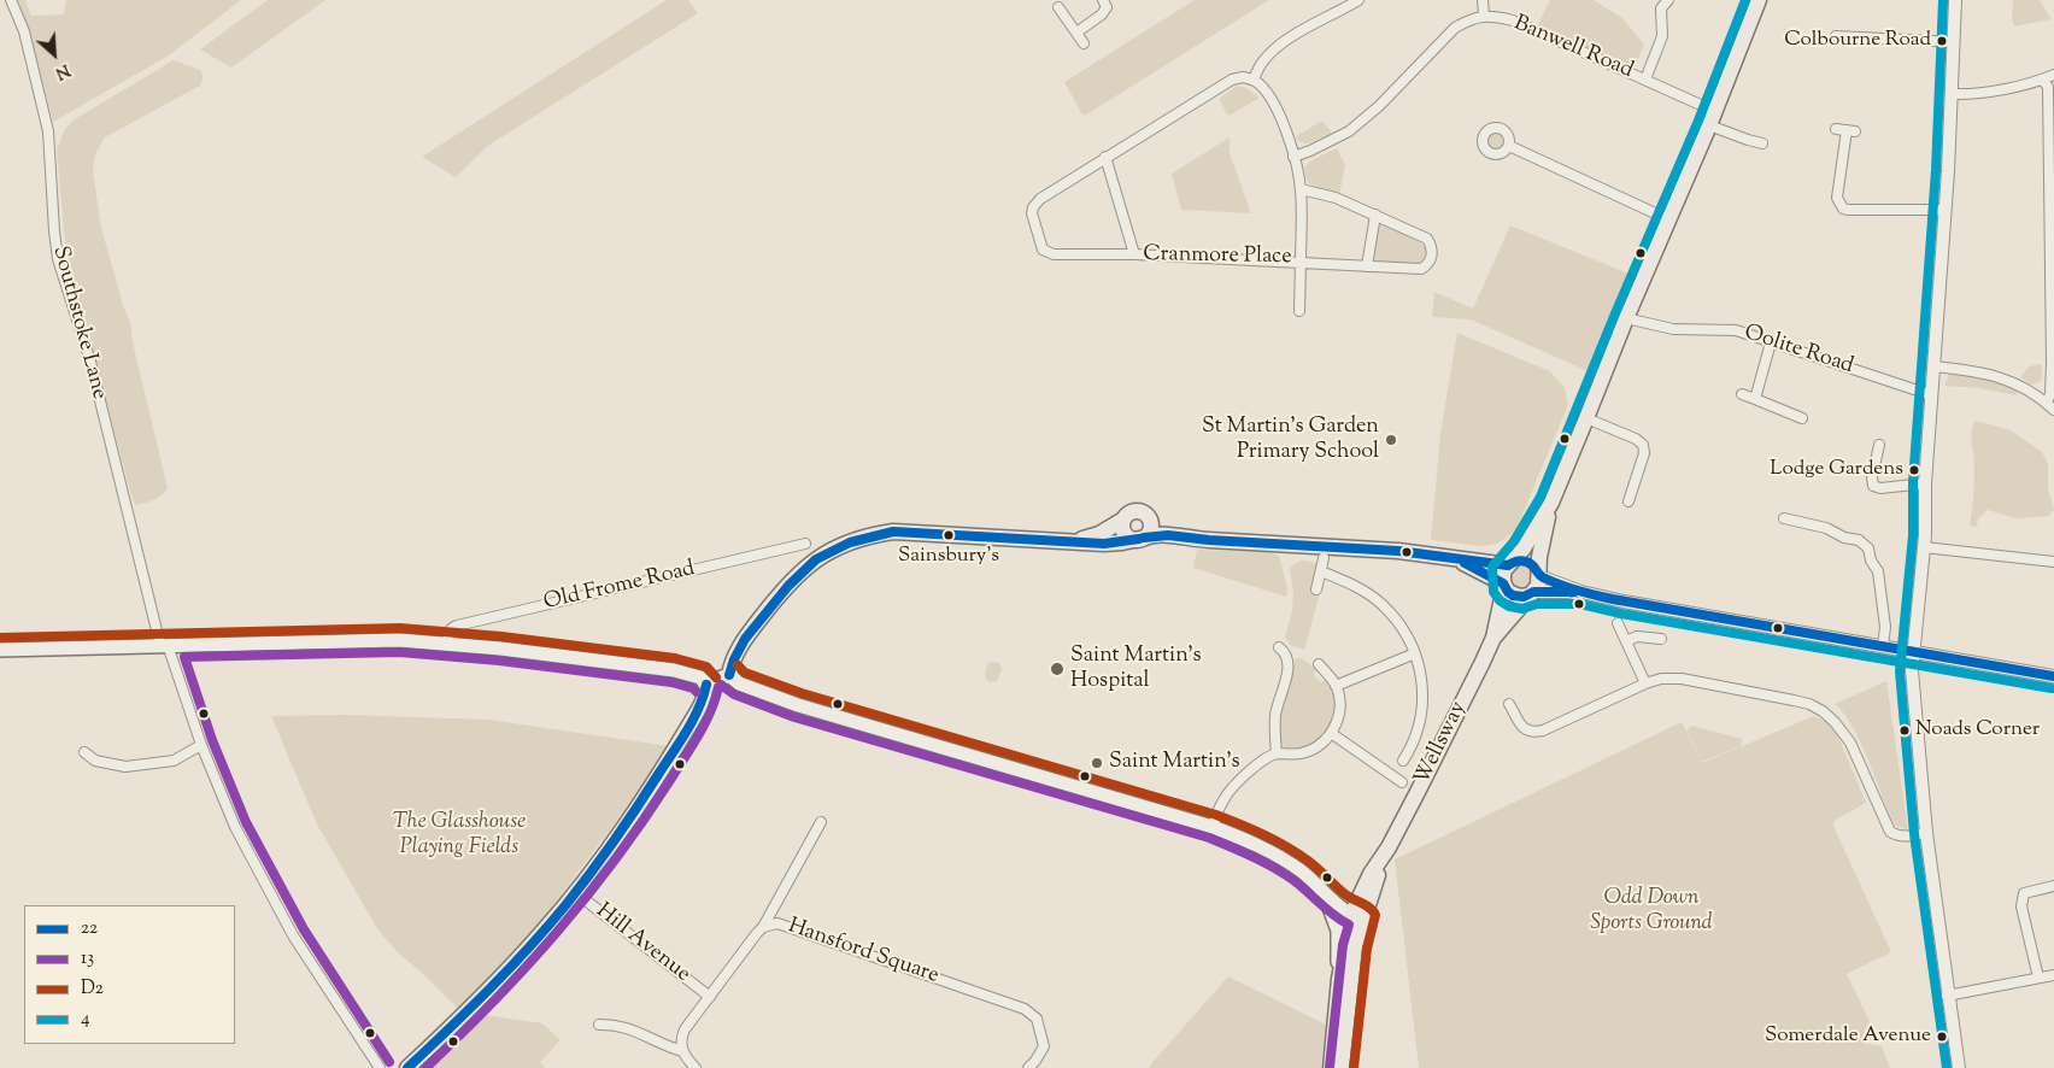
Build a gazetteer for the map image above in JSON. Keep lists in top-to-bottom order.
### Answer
{
  "streets": {
    "main road": ["Wellsway"],
    "street": [
      "Banwell Road",
      "Cranmore Place",
      "Southstoke Lane",
      "Oolite Road",
      "Old Frome Road",
      "Hill Avenue",
      "Hansford Square"
    ]
  },
  "crossings": [
    ["Banwell Road", "Wellsway"],
    ["Oolite Road", "Wellsway"],
    ["Hill Avenue", "Hansford Square"]
  ],
  "parks": ["The Glasshouse Playing Fields", "Odd Down Sports Ground"],
  "places": [
    "Colbourne Road",
    "St Martin's Garden Primary School",
    "Lodge Gardens",
    "Sainsbury's",
    "Saint Martin's Hospital",
    "Noads Corner",
    "Saint Martin's",
    "Somerdale Avenue"
  ],
  "lines": [
    "transit line 4",
    "transit line 22",
    "transit line D2",
    "transit line 13"
  ],
  "legend": [
    "22",
    "13",
    "D2",
    "4"
  ],
  "north": "bottom right"
}
